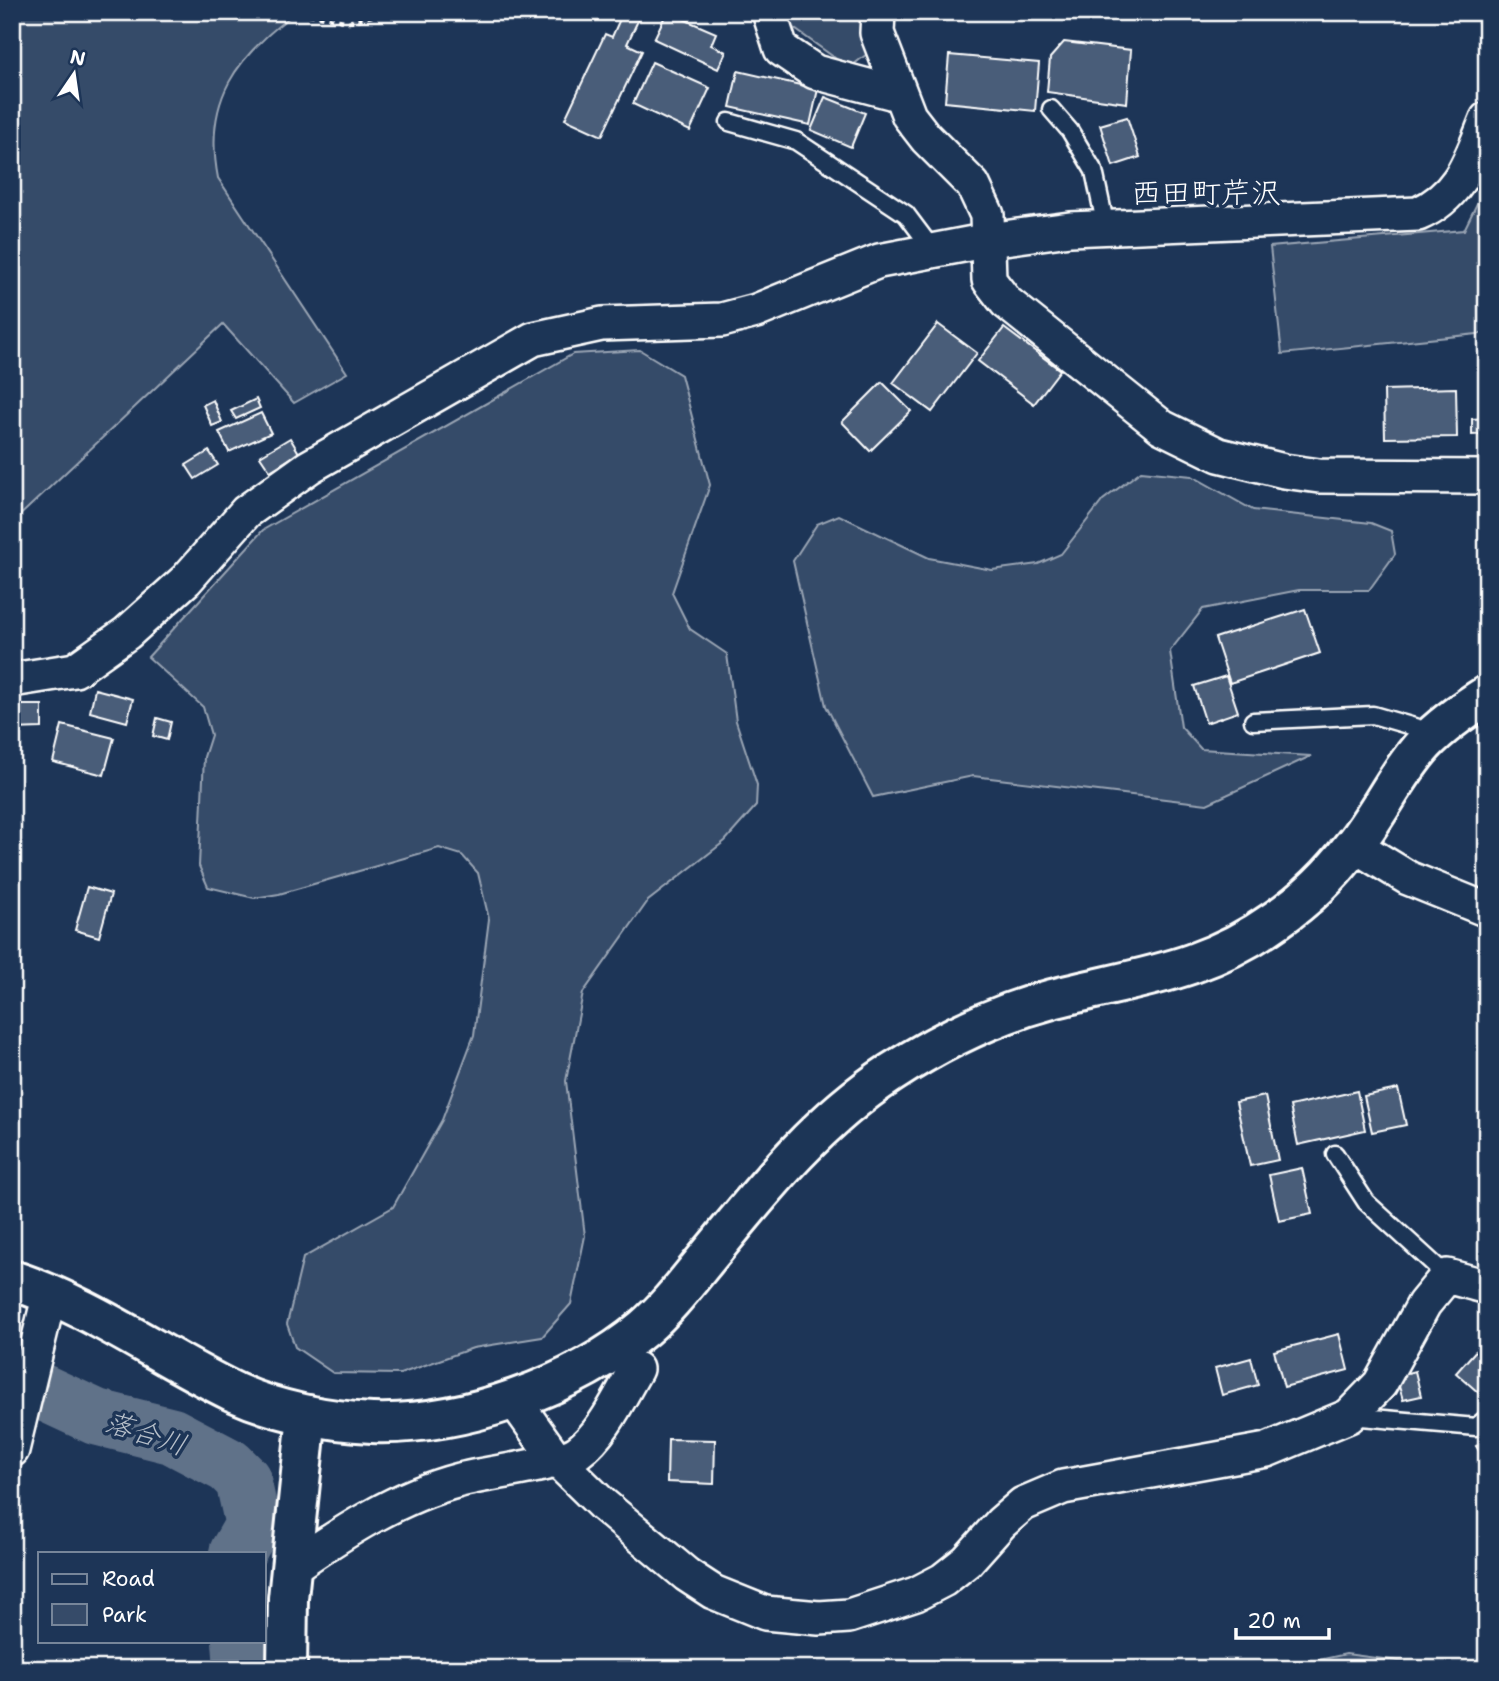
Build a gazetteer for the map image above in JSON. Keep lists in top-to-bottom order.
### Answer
{
  "districts": ["西田町芹沢"],
  "water": ["落合川"],
  "legend": ["Road", "Park"],
  "scale_bar": "20 m",
  "north": "top"
}
